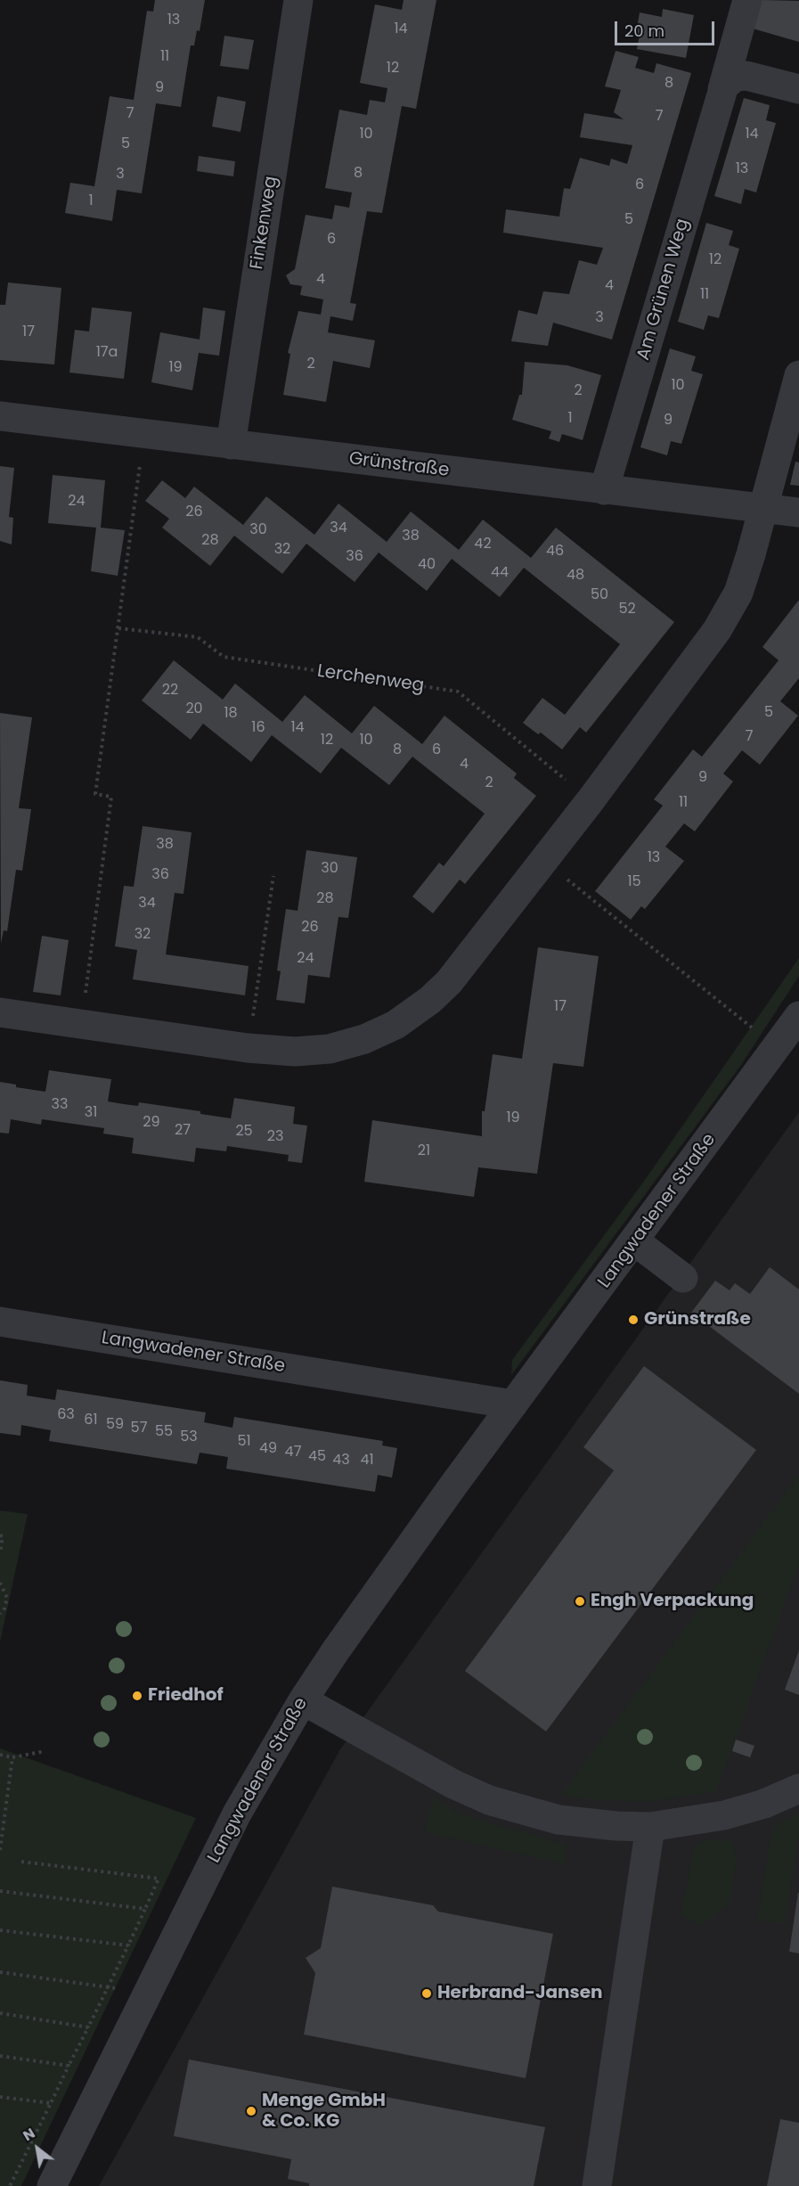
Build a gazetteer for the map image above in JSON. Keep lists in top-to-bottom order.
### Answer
{
  "streets": {
    "street": [
      "Finkenweg",
      "Am Grünen Weg",
      "Grünstraße",
      "Langwadener Straße"
    ],
    "path": ["Lerchenweg"]
  },
  "crossings": [
    ["Finkenweg", "Grünstraße"],
    ["Am Grünen Weg", "Grünstraße"]
  ],
  "places": [
    "Grünstraße",
    "Engh Verpackung",
    "Friedhof",
    "Herbrand-Jansen",
    "Menge GmbH & Co. KG"
  ],
  "house_numbers": [
    "13",
    "14",
    "11",
    "12",
    "8",
    "9",
    "7",
    "7",
    "10",
    "14",
    "5",
    "13",
    "8",
    "3",
    "6",
    "1",
    "5",
    "6",
    "12",
    "4",
    "4",
    "11",
    "3",
    "17",
    "17a",
    "2",
    "19",
    "10",
    "2",
    "1",
    "9",
    "24",
    "26",
    "34",
    "30",
    "38",
    "28",
    "42",
    "32",
    "46",
    "36",
    "40",
    "44",
    "48",
    "50",
    "52",
    "22",
    "20",
    "5",
    "18",
    "16",
    "14",
    "7",
    "12",
    "10",
    "8",
    "6",
    "4",
    "9",
    "2",
    "11",
    "38",
    "13",
    "30",
    "36",
    "15",
    "28",
    "34",
    "26",
    "32",
    "24",
    "17",
    "33",
    "31",
    "19",
    "29",
    "27",
    "25",
    "23",
    "21",
    "63",
    "61",
    "59",
    "57",
    "55",
    "53",
    "51",
    "49",
    "47",
    "45",
    "43",
    "41"
  ],
  "scale_bar": "20 m",
  "north": "top left"
}
